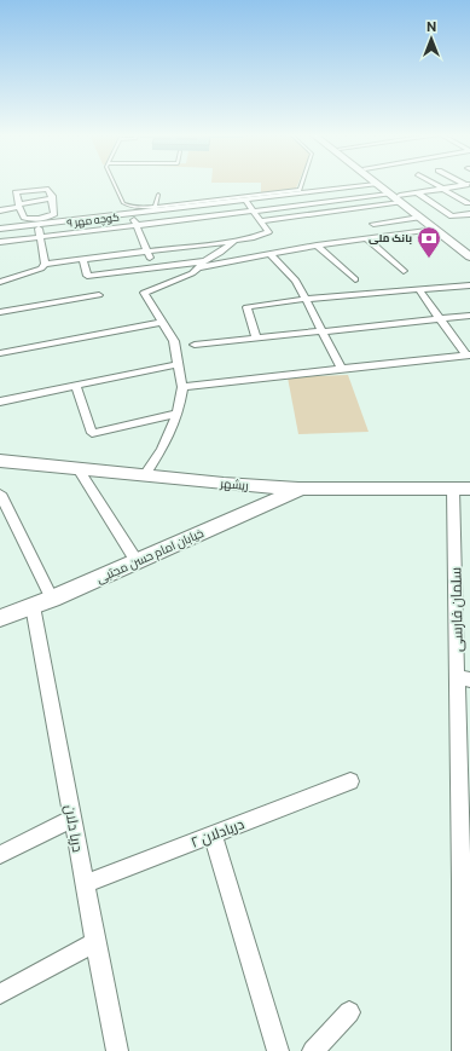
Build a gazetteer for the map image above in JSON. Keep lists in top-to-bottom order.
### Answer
{
  "streets": {
    "main road": ["ریشهر", "خیابان امام حسن مجتبی"],
    "street": [
      "کوچه مهر ۹",
      "سلمان فارسی",
      "دریا دلان",
      "دریادلان ۲"
    ]
  },
  "crossings": [
    ["ریشهر", "خیابان امام حسن مجتبی"],
    ["ریشهر", "سلمان فارسی"],
    ["خیابان امام حسن مجتبی", "دریا دلان"],
    ["دریا دلان", "دریادلان ۲"]
  ],
  "places": {
    "bank": ["بانک ملی"]
  },
  "north": "top"
}
